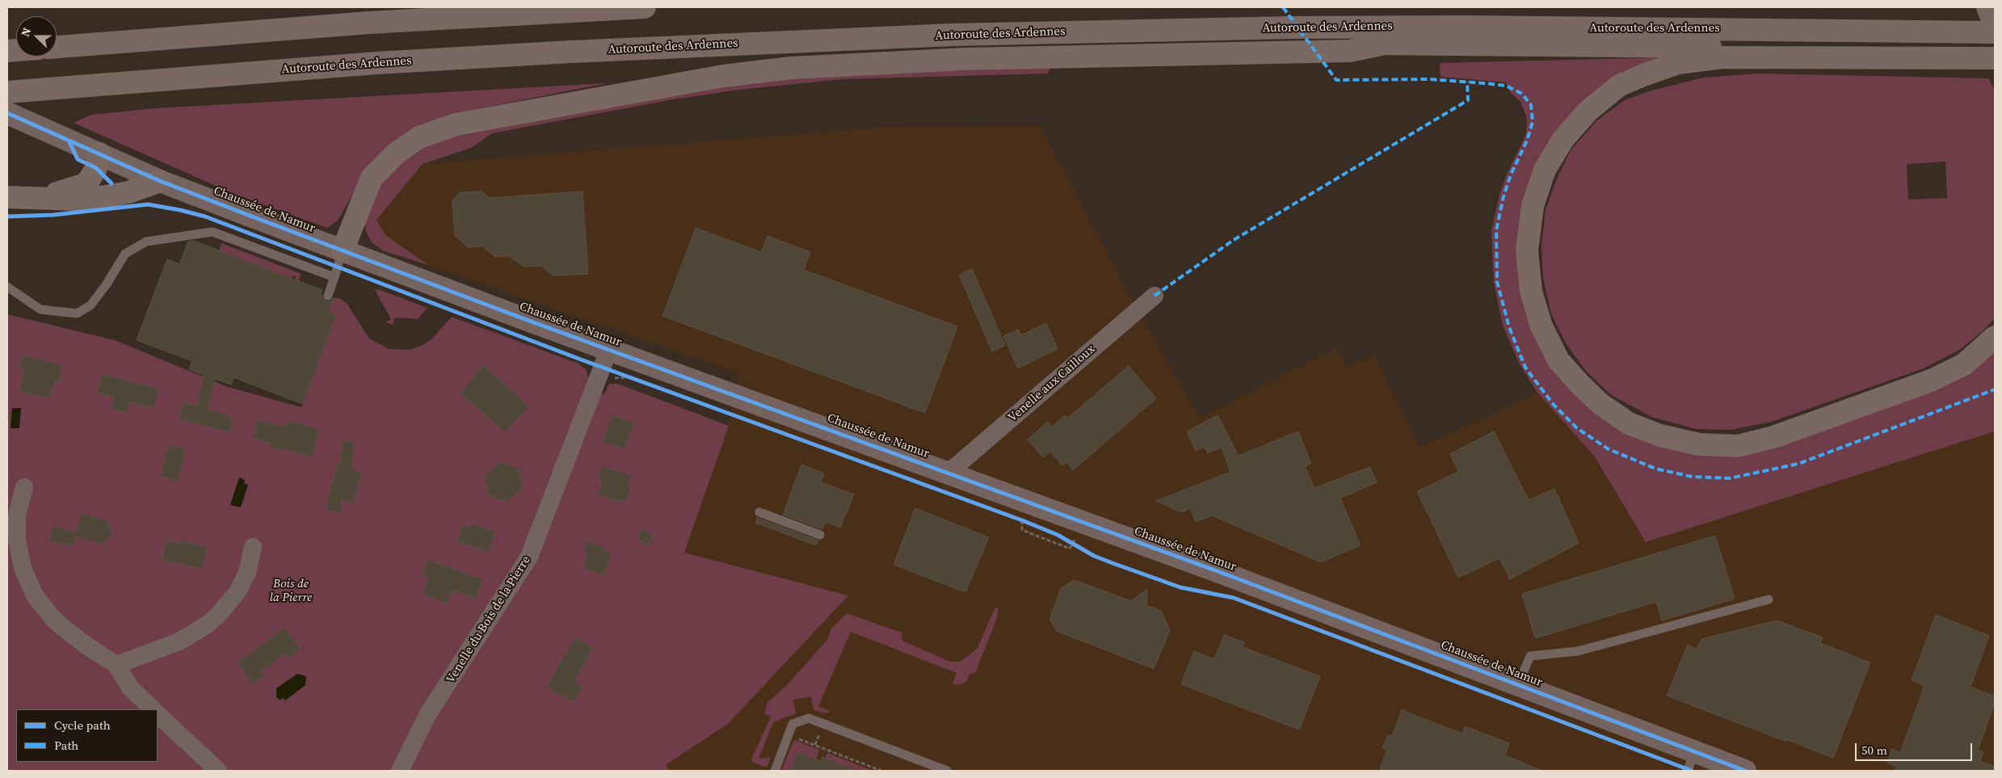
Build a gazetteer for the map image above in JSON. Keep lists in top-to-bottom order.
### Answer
{
  "streets": {
    "highway": ["Autoroute des Ardennes"],
    "main road": ["Chaussée de Namur"],
    "street": ["Venelle aux Cailloux", "Venelle du Bois de la Pierre"]
  },
  "crossings": [
    ["Chaussée de Namur", "Venelle aux Cailloux"],
    ["Chaussée de Namur", "Venelle du Bois de la Pierre"]
  ],
  "parks": ["Bois de la Pierre"],
  "legend": ["Cycle path", "Path"],
  "scale_bar": "50 m",
  "north": "left"
}
